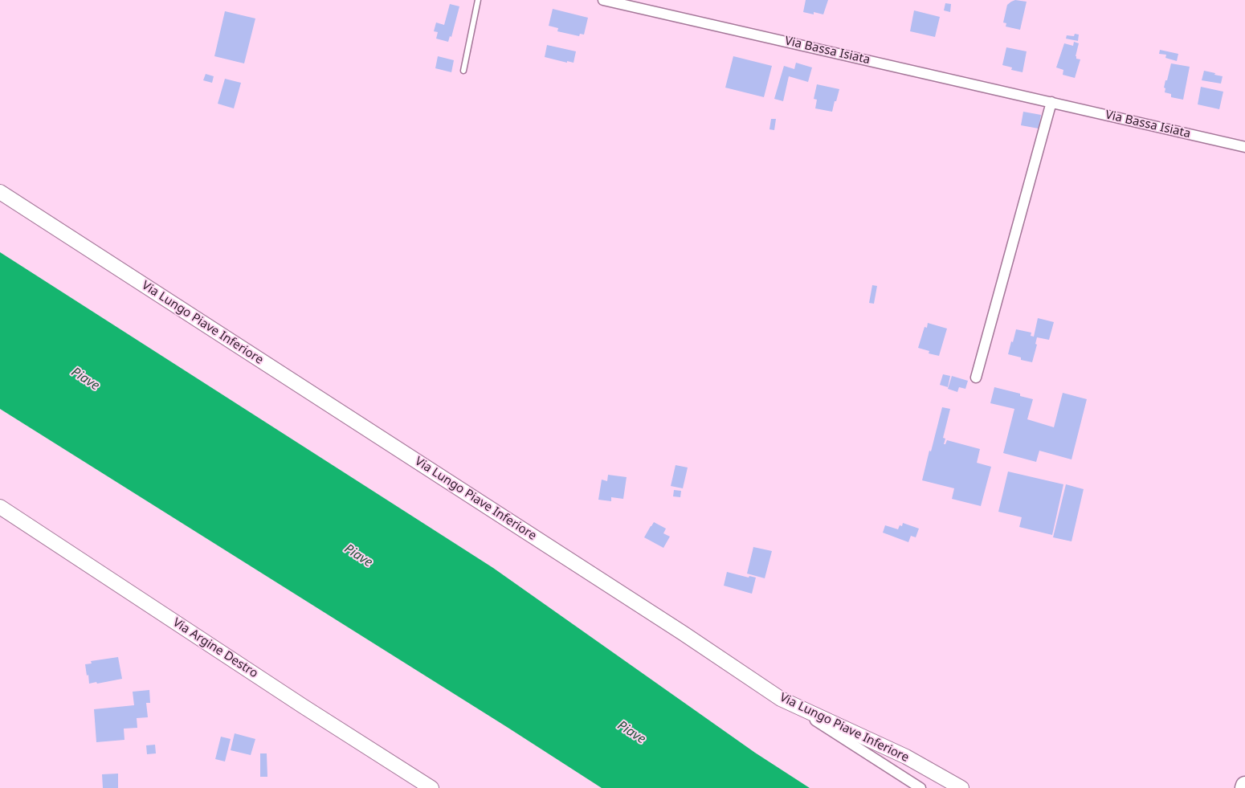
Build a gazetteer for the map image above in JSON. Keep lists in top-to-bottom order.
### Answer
{
  "streets": {
    "main road": ["Via Lungo Piave Inferiore", "Via Argine Destro"],
    "street": ["Via Bassa Isiata"]
  },
  "water": ["Piave"]
}
